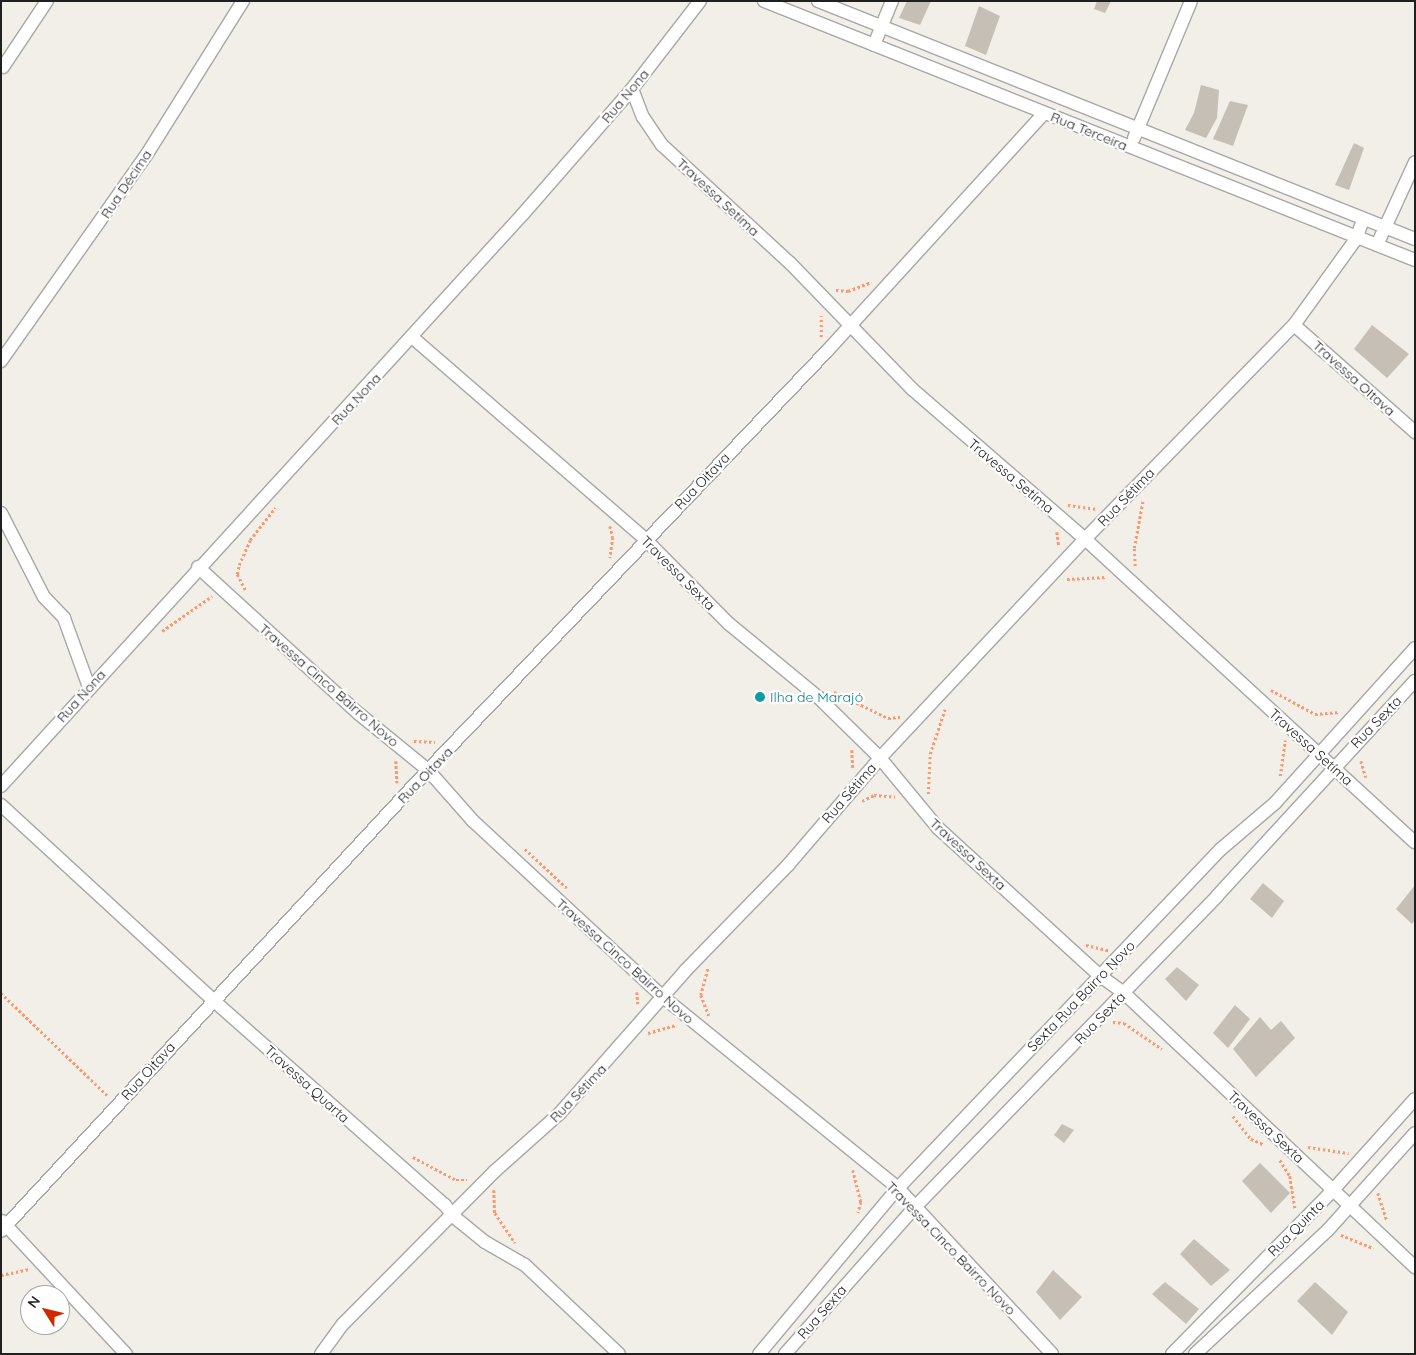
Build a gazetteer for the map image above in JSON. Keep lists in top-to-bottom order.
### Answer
{
  "streets": {
    "street": [
      "Rua Nona",
      "Rua Terceira",
      "Rua Décima",
      "Travessa Setíma",
      "Travessa OItava",
      "Rua Oitava",
      "Rua Sétima",
      "Travessa Sexta",
      "Travessa Cinco Bairro Novo",
      "Rua Sexta",
      "Sexta Rua Bairro Novo",
      "Travessa Quarta",
      "Rua Quinta"
    ]
  },
  "crossings": [
    ["Rua Nona", "Travessa Setíma"],
    ["Rua Nona", "Travessa Sexta"],
    ["Rua Nona", "Travessa Cinco Bairro Novo"],
    ["Rua Terceira", "Rua Oitava"],
    ["Rua Terceira", "Rua Sétima"],
    ["Travessa Setíma", "Rua Oitava"],
    ["Travessa Setíma", "Rua Sétima"],
    ["Travessa Setíma", "Rua Sexta"],
    ["Travessa Setíma", "Sexta Rua Bairro Novo"],
    ["Travessa OItava", "Rua Sétima"],
    ["Rua Oitava", "Travessa Sexta"],
    ["Rua Oitava", "Travessa Cinco Bairro Novo"],
    ["Rua Oitava", "Travessa Quarta"],
    ["Rua Sétima", "Travessa Sexta"],
    ["Rua Sétima", "Travessa Cinco Bairro Novo"],
    ["Rua Sétima", "Travessa Quarta"],
    ["Travessa Sexta", "Rua Sexta"],
    ["Travessa Sexta", "Sexta Rua Bairro Novo"],
    ["Travessa Sexta", "Rua Quinta"],
    ["Travessa Cinco Bairro Novo", "Rua Sexta"],
    ["Travessa Cinco Bairro Novo", "Sexta Rua Bairro Novo"]
  ],
  "places": ["Ilha de Marajó"],
  "north": "top left"
}
